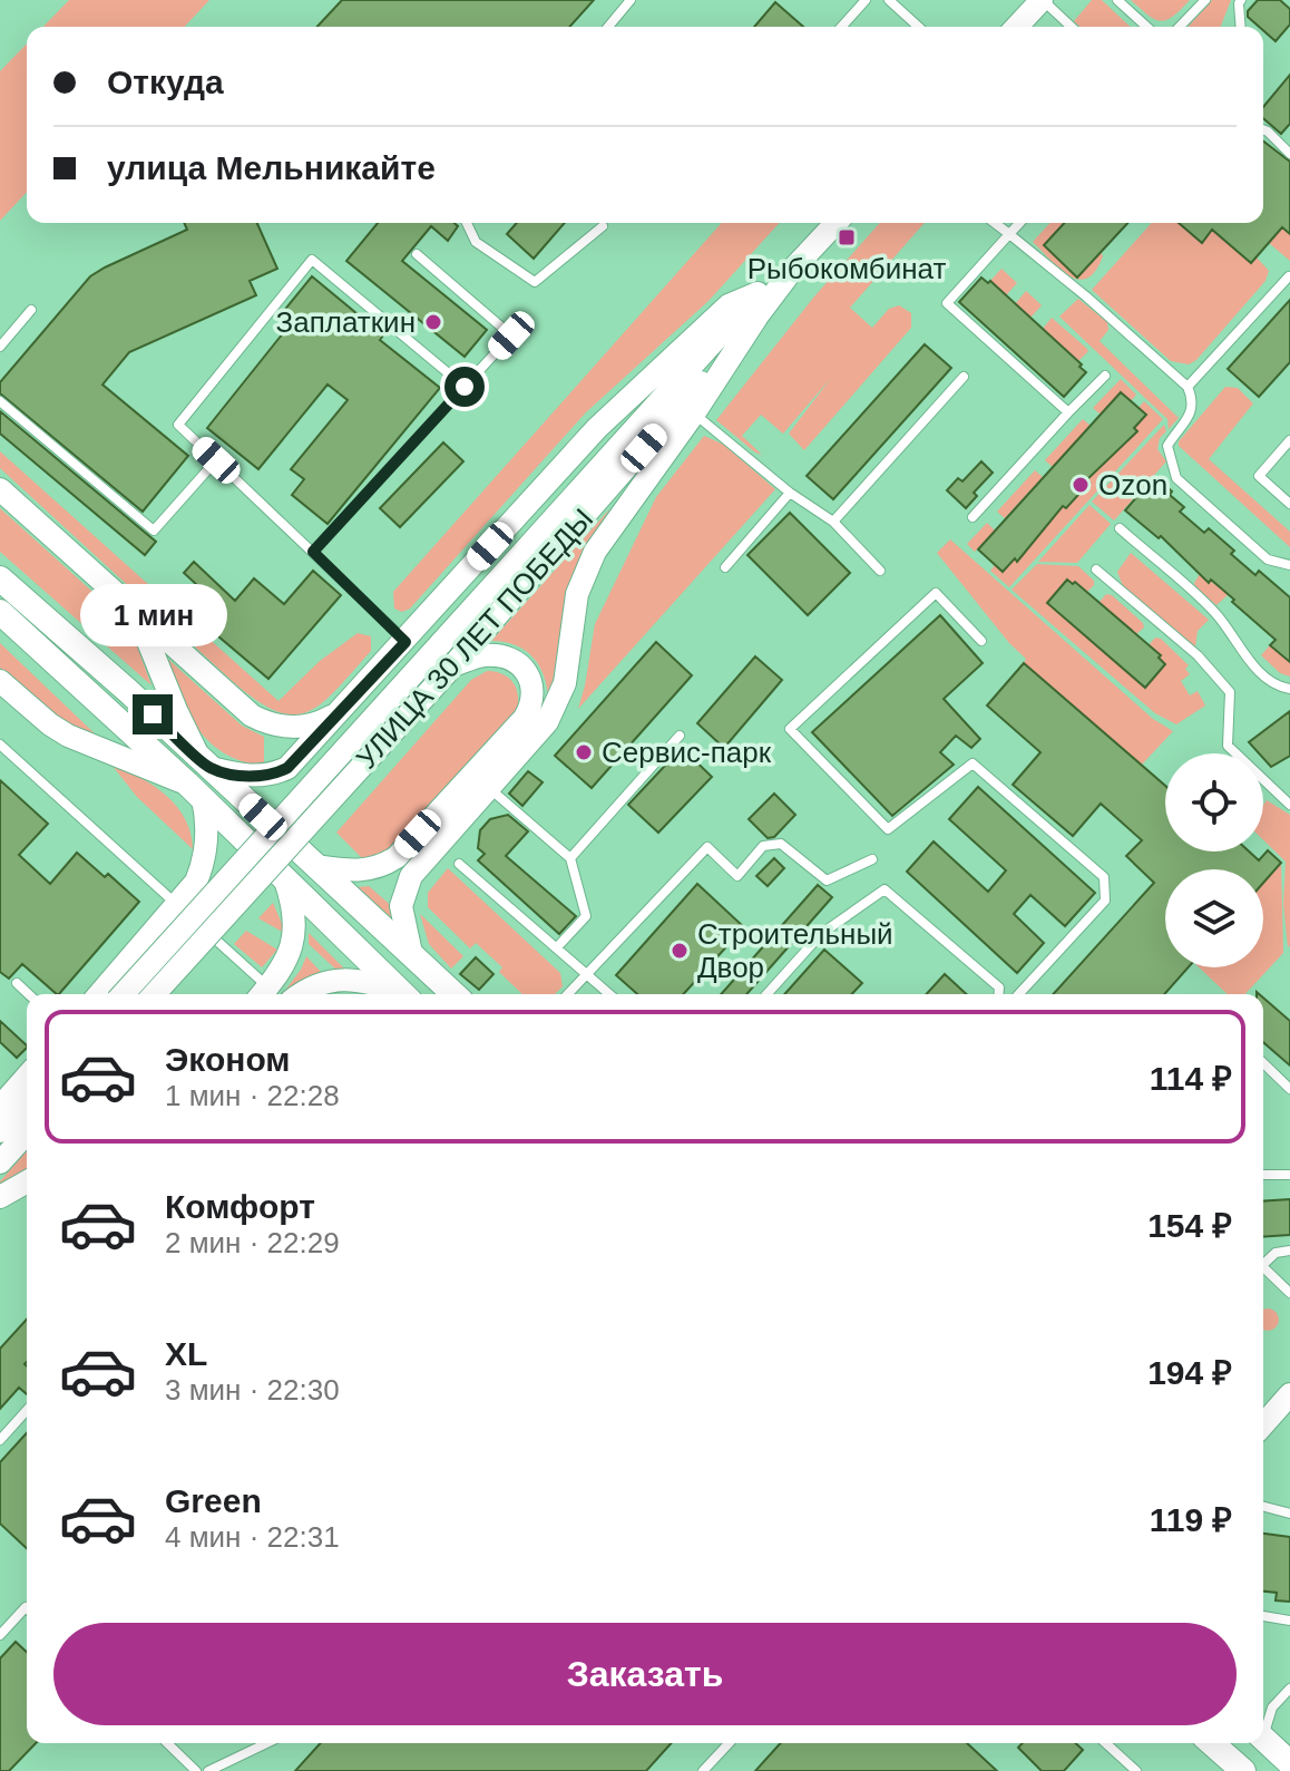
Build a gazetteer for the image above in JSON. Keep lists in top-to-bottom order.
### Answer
{
  "streets": {
    "street": ["УЛИЦА 30 ЛЕТ ПОБЕДЫ"]
  },
  "places": {
    "transit": ["Рыбокомбинат"],
    "other": [
      "Заплаткин",
      "Ozon",
      "Сервис-парк",
      "Строительный Двор"
    ]
  },
  "page": {
    "banner": ["Откуда", "улица Мельникайте"],
    "bubble": "1 мин",
    "list": [
      {
        "name": "Эконом",
        "note": "1 мин · 22:28",
        "value": "114 ₽"
      },
      {
        "name": "Комфорт",
        "note": "2 мин · 22:29",
        "value": "154 ₽"
      },
      {
        "name": "XL",
        "note": "3 мин · 22:30",
        "value": "194 ₽"
      },
      {
        "name": "Green",
        "note": "4 мин · 22:31",
        "value": "119 ₽"
      }
    ],
    "buttons": "Заказать"
  }
}
